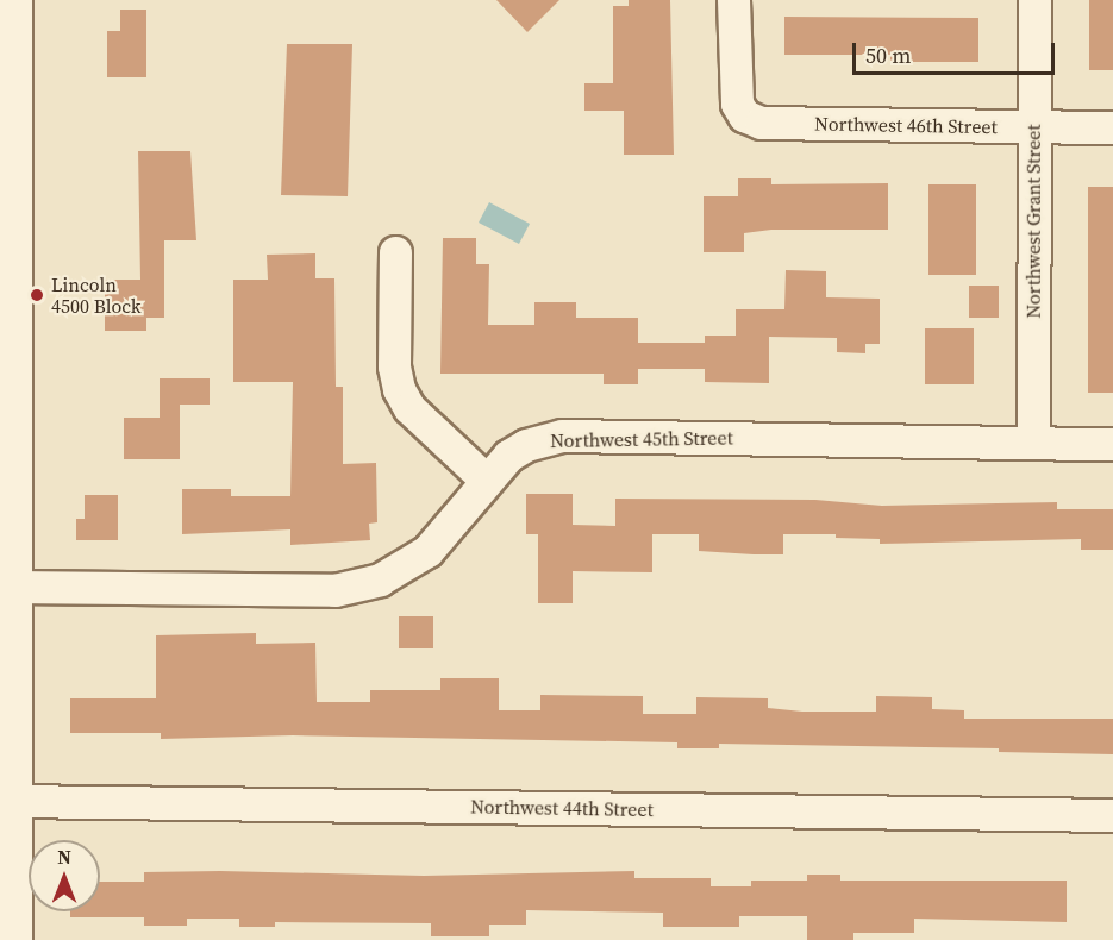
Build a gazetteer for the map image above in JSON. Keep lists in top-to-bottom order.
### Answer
{
  "streets": {
    "street": [
      "Northwest 46th Street",
      "Northwest Grant Street",
      "Northwest 45th Street",
      "Northwest 44th Street"
    ]
  },
  "crossings": [
    ["Northwest 46th Street", "Northwest Grant Street"],
    ["Northwest Grant Street", "Northwest 45th Street"]
  ],
  "places": ["Lincoln 4500 Block"],
  "scale_bar": "50 m",
  "north": "top"
}
